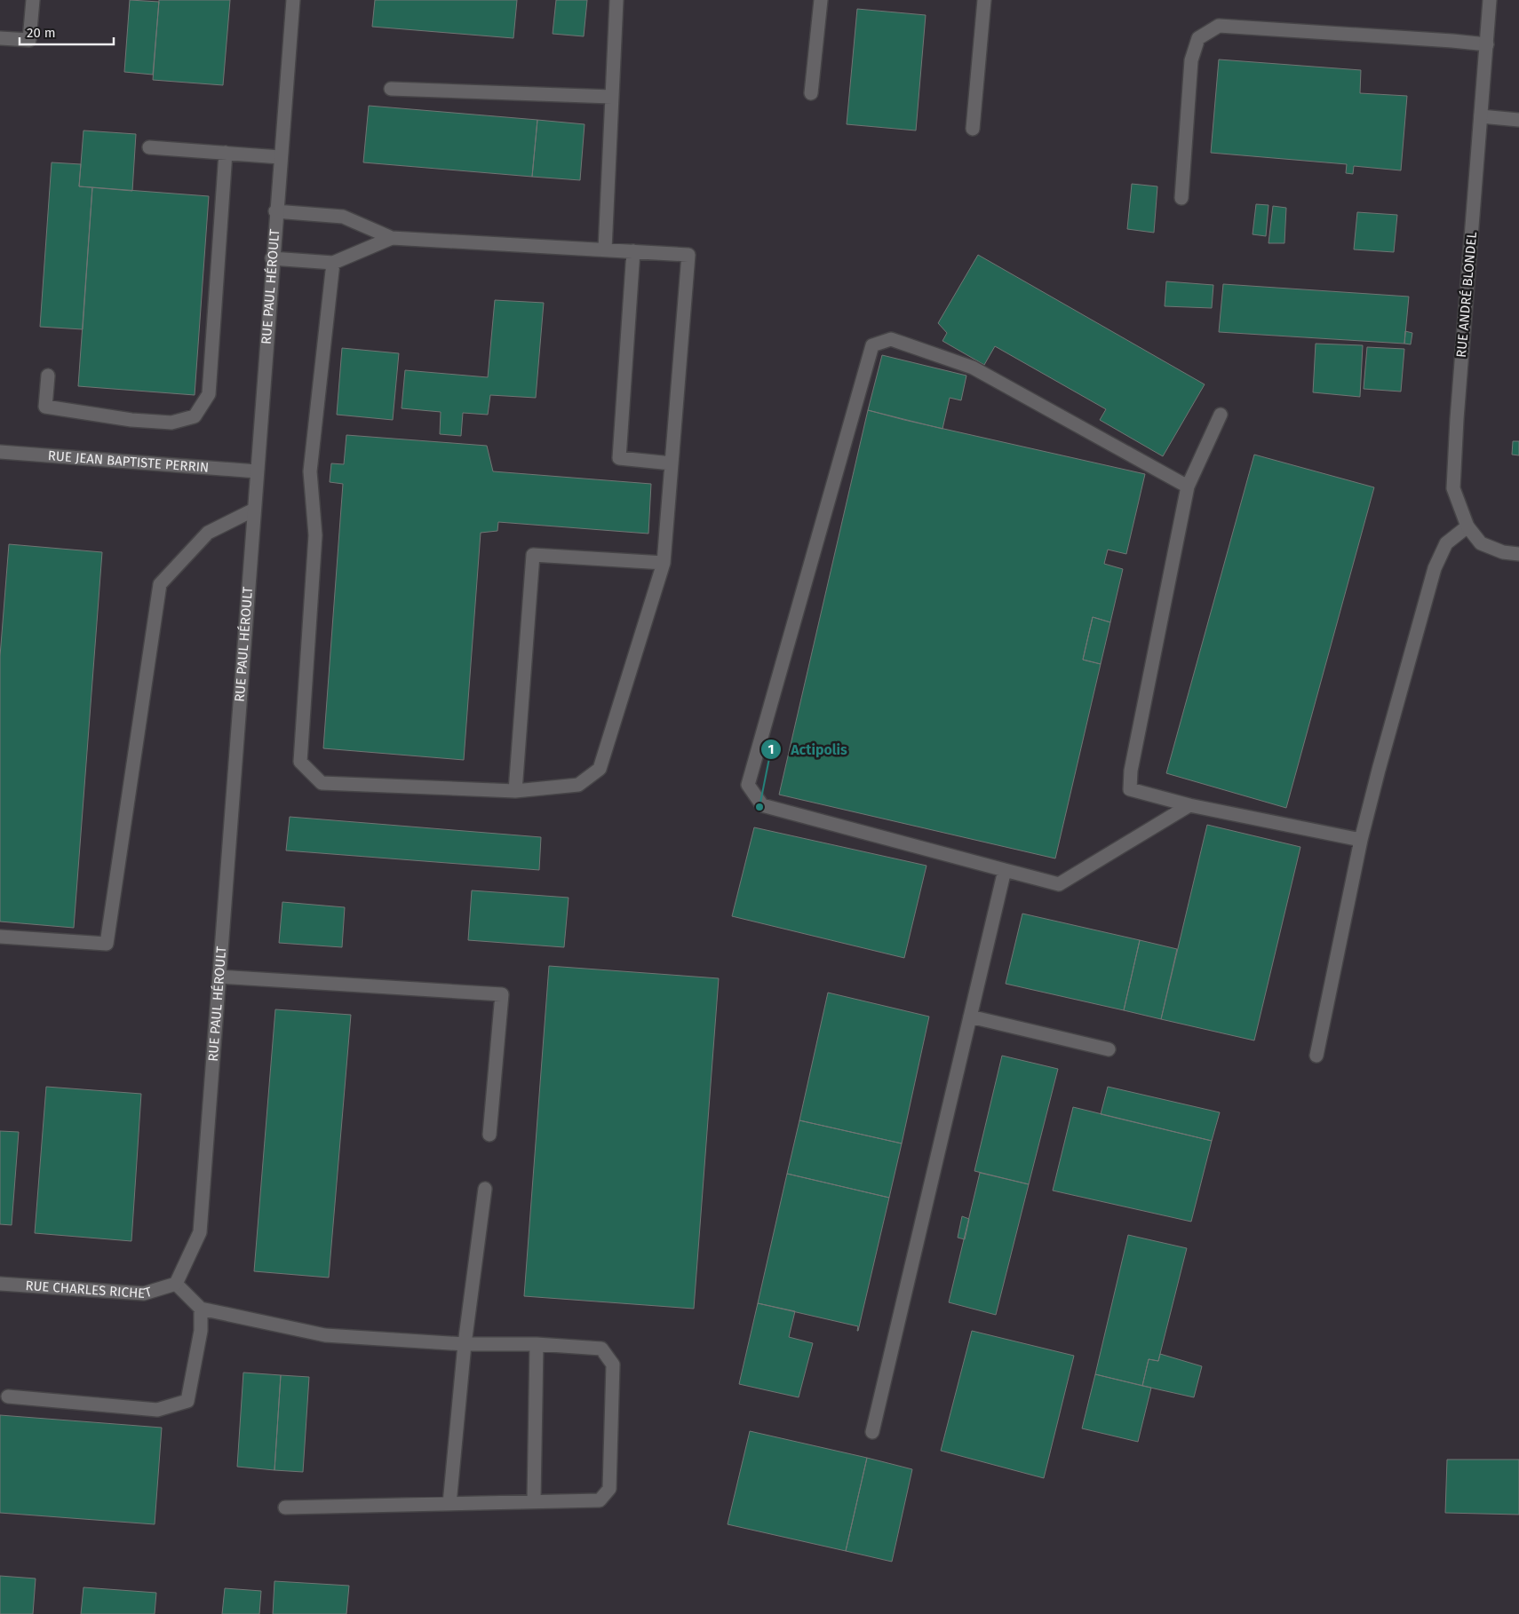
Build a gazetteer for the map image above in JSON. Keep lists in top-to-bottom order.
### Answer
{
  "streets": {
    "street": [
      "RUE PAUL HÉROULT",
      "RUE ANDRÉ BLONDEL",
      "RUE JEAN BAPTISTE PERRIN",
      "RUE CHARLES RICHET"
    ]
  },
  "crossings": [
    ["RUE PAUL HÉROULT", "RUE JEAN BAPTISTE PERRIN"],
    ["RUE PAUL HÉROULT", "RUE CHARLES RICHET"]
  ],
  "places": ["Actipolis"],
  "scale_bar": "20 m"
}
